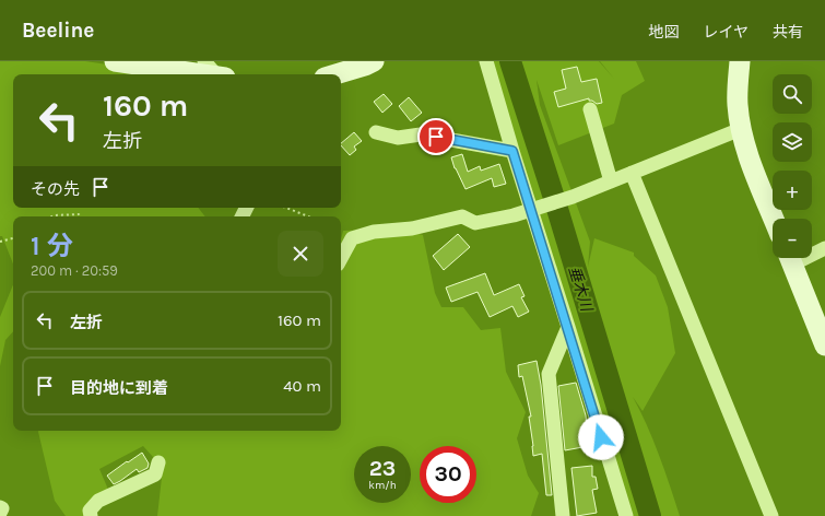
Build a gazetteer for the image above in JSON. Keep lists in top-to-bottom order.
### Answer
{
  "water": ["垂木川"],
  "page": {
    "header": "Beeline",
    "nav": ["地図", "レイヤ", "共有"],
    "map_buttons": ["+", "−"],
    "turn": ["160 m", "左折"],
    "then": "その先",
    "heading": ["1 分", "200 m · 20:59"],
    "list": [
      {
        "name": "左折",
        "value": "160 m"
      },
      {
        "name": "目的地に到着",
        "value": "40 m"
      }
    ],
    "speed": "23 km/h",
    "limit": "30"
  }
}
